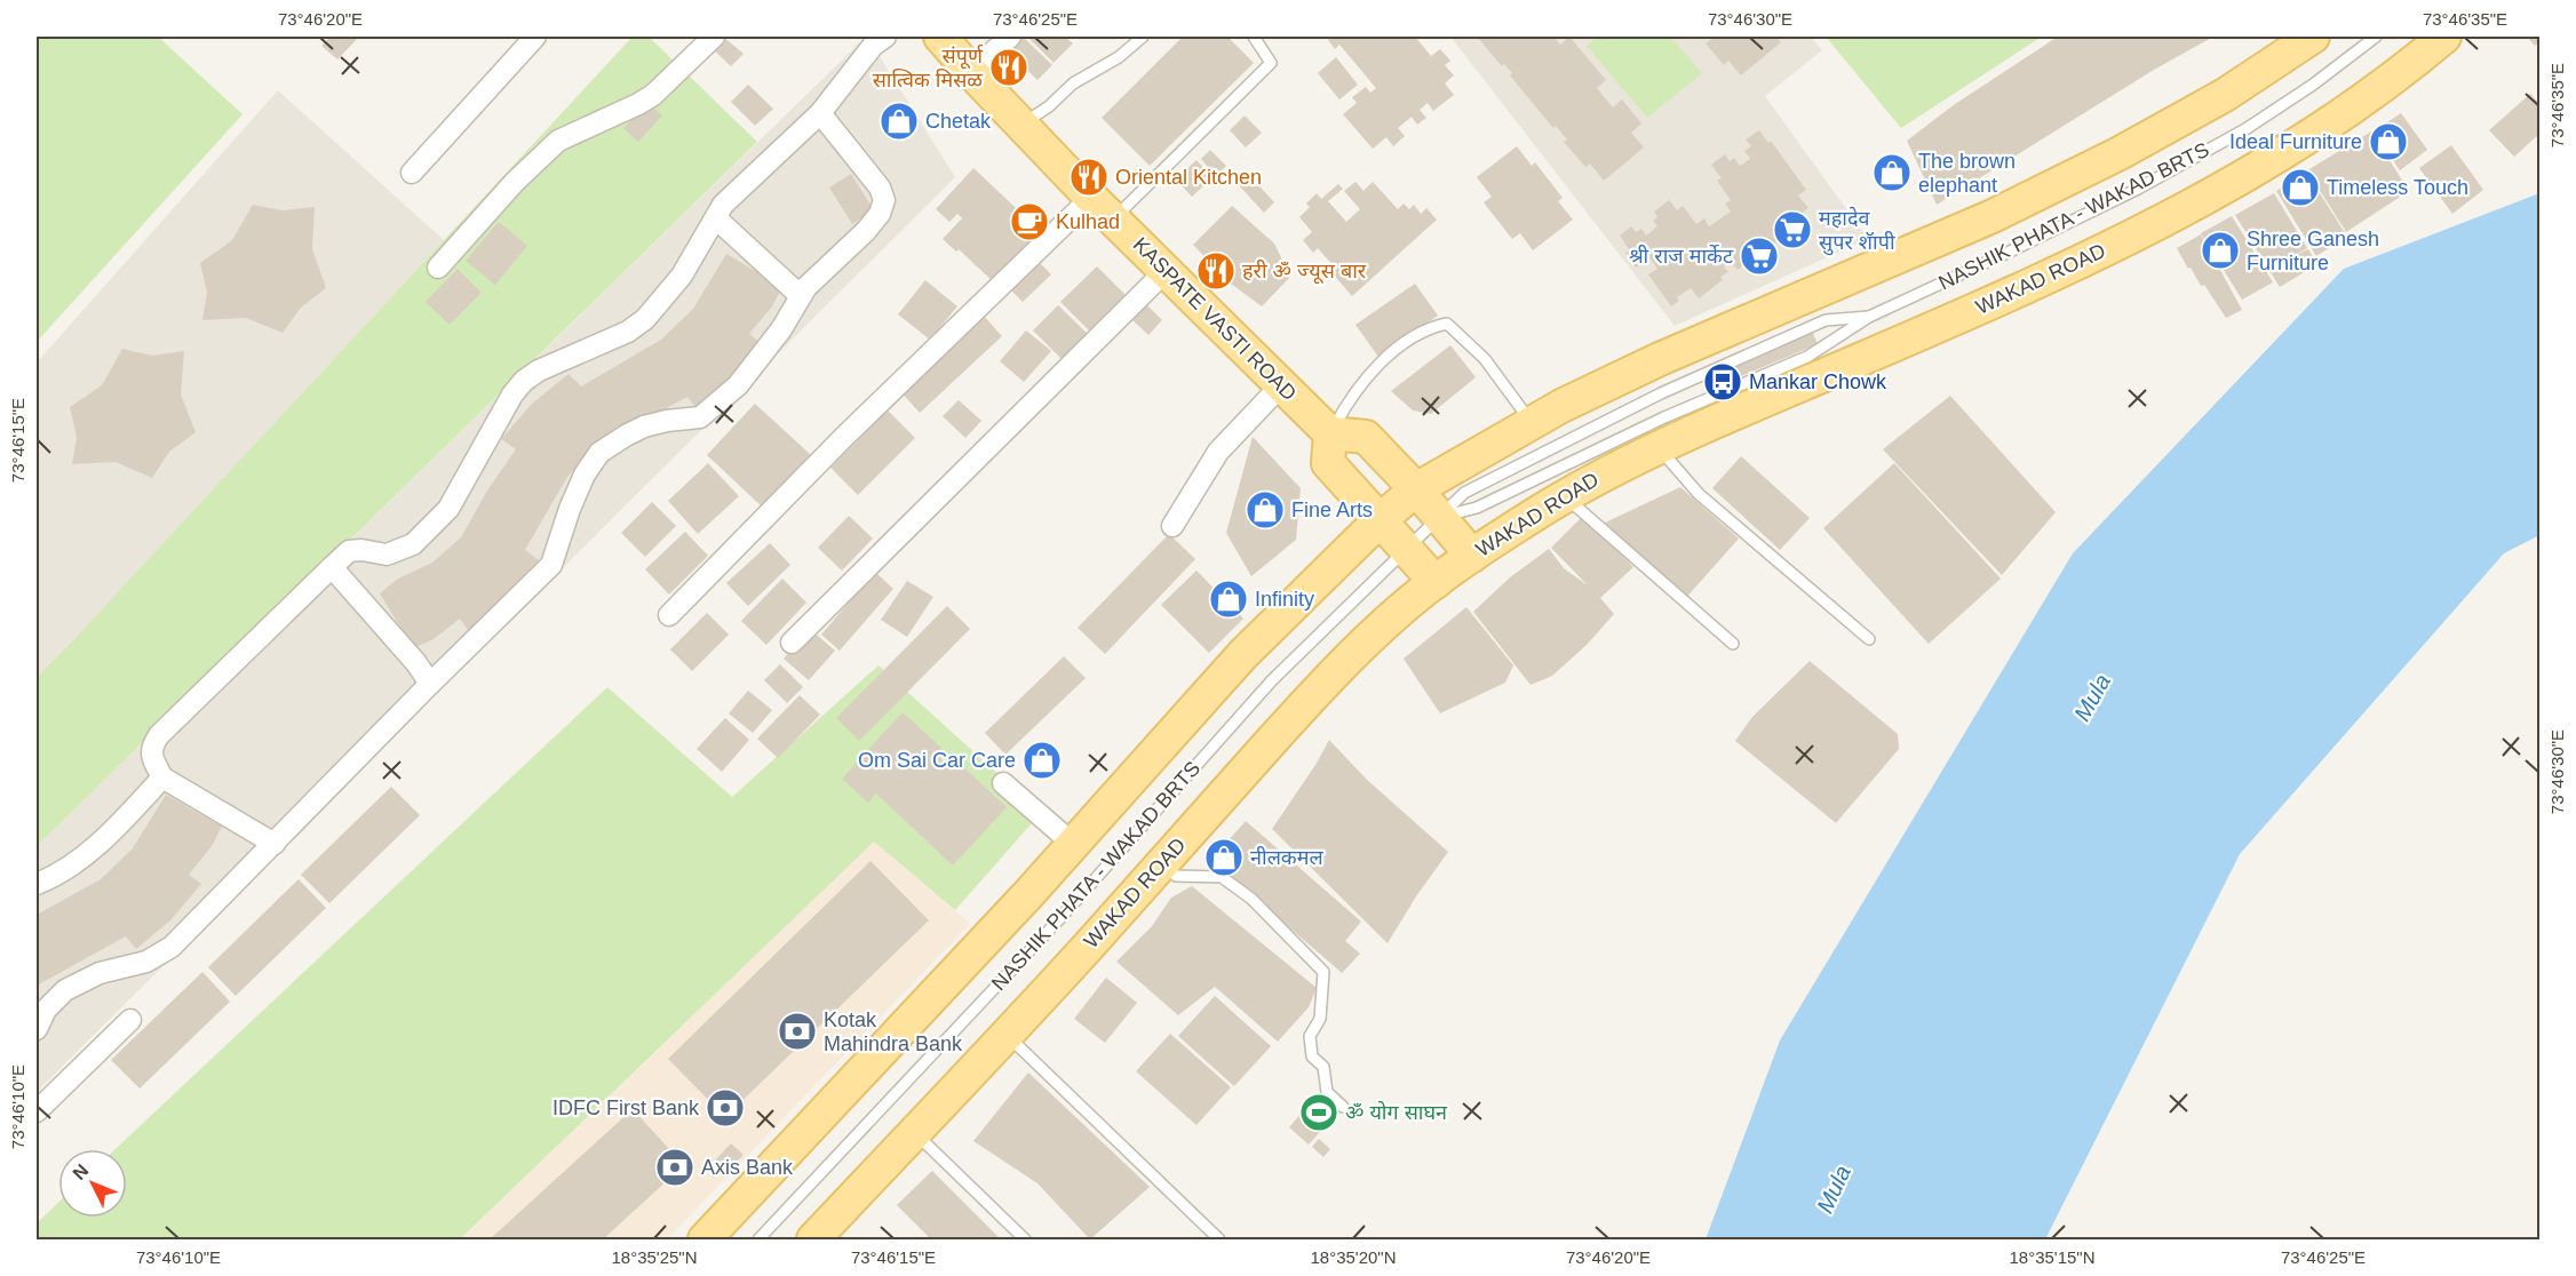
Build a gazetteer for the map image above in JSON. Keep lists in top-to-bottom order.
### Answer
{
  "streets": {
    "main road": ["WAKAD ROAD", "KASPATE VASTI ROAD"],
    "lane": ["NASHIK PHATA - WAKAD BRTS"]
  },
  "water": ["Mula"],
  "places": {
    "restaurant": ["संपूर्ण सात्विक मिसळ", "Oriental Kitchen", "हरी ॐ ज्यूस बार"],
    "shop": [
      "Chetak",
      "Ideal Furniture",
      "The brown elephant",
      "Timeless Touch",
      "Shree Ganesh Furniture",
      "Fine Arts",
      "Infinity",
      "Om Sai Car Care",
      "नीलकमल"
    ],
    "cafe": ["Kulhad"],
    "supermarket": ["महादेव सुपर शॅापी", "श्री राज मार्केट"],
    "bus stop": ["Mankar Chowk"],
    "bank": ["Kotak Mahindra Bank", "IDFC First Bank", "Axis Bank"],
    "sports": ["ॐ योग साघन"]
  },
  "north": "top left",
  "coordinates": [
    "73°46'20\"E",
    "73°46'25\"E",
    "73°46'30\"E",
    "73°46'35\"E",
    "73°46'15\"E",
    "73°46'10\"E",
    "18°35'25\"N",
    "18°35'20\"N",
    "18°35'15\"N"
  ]
}
